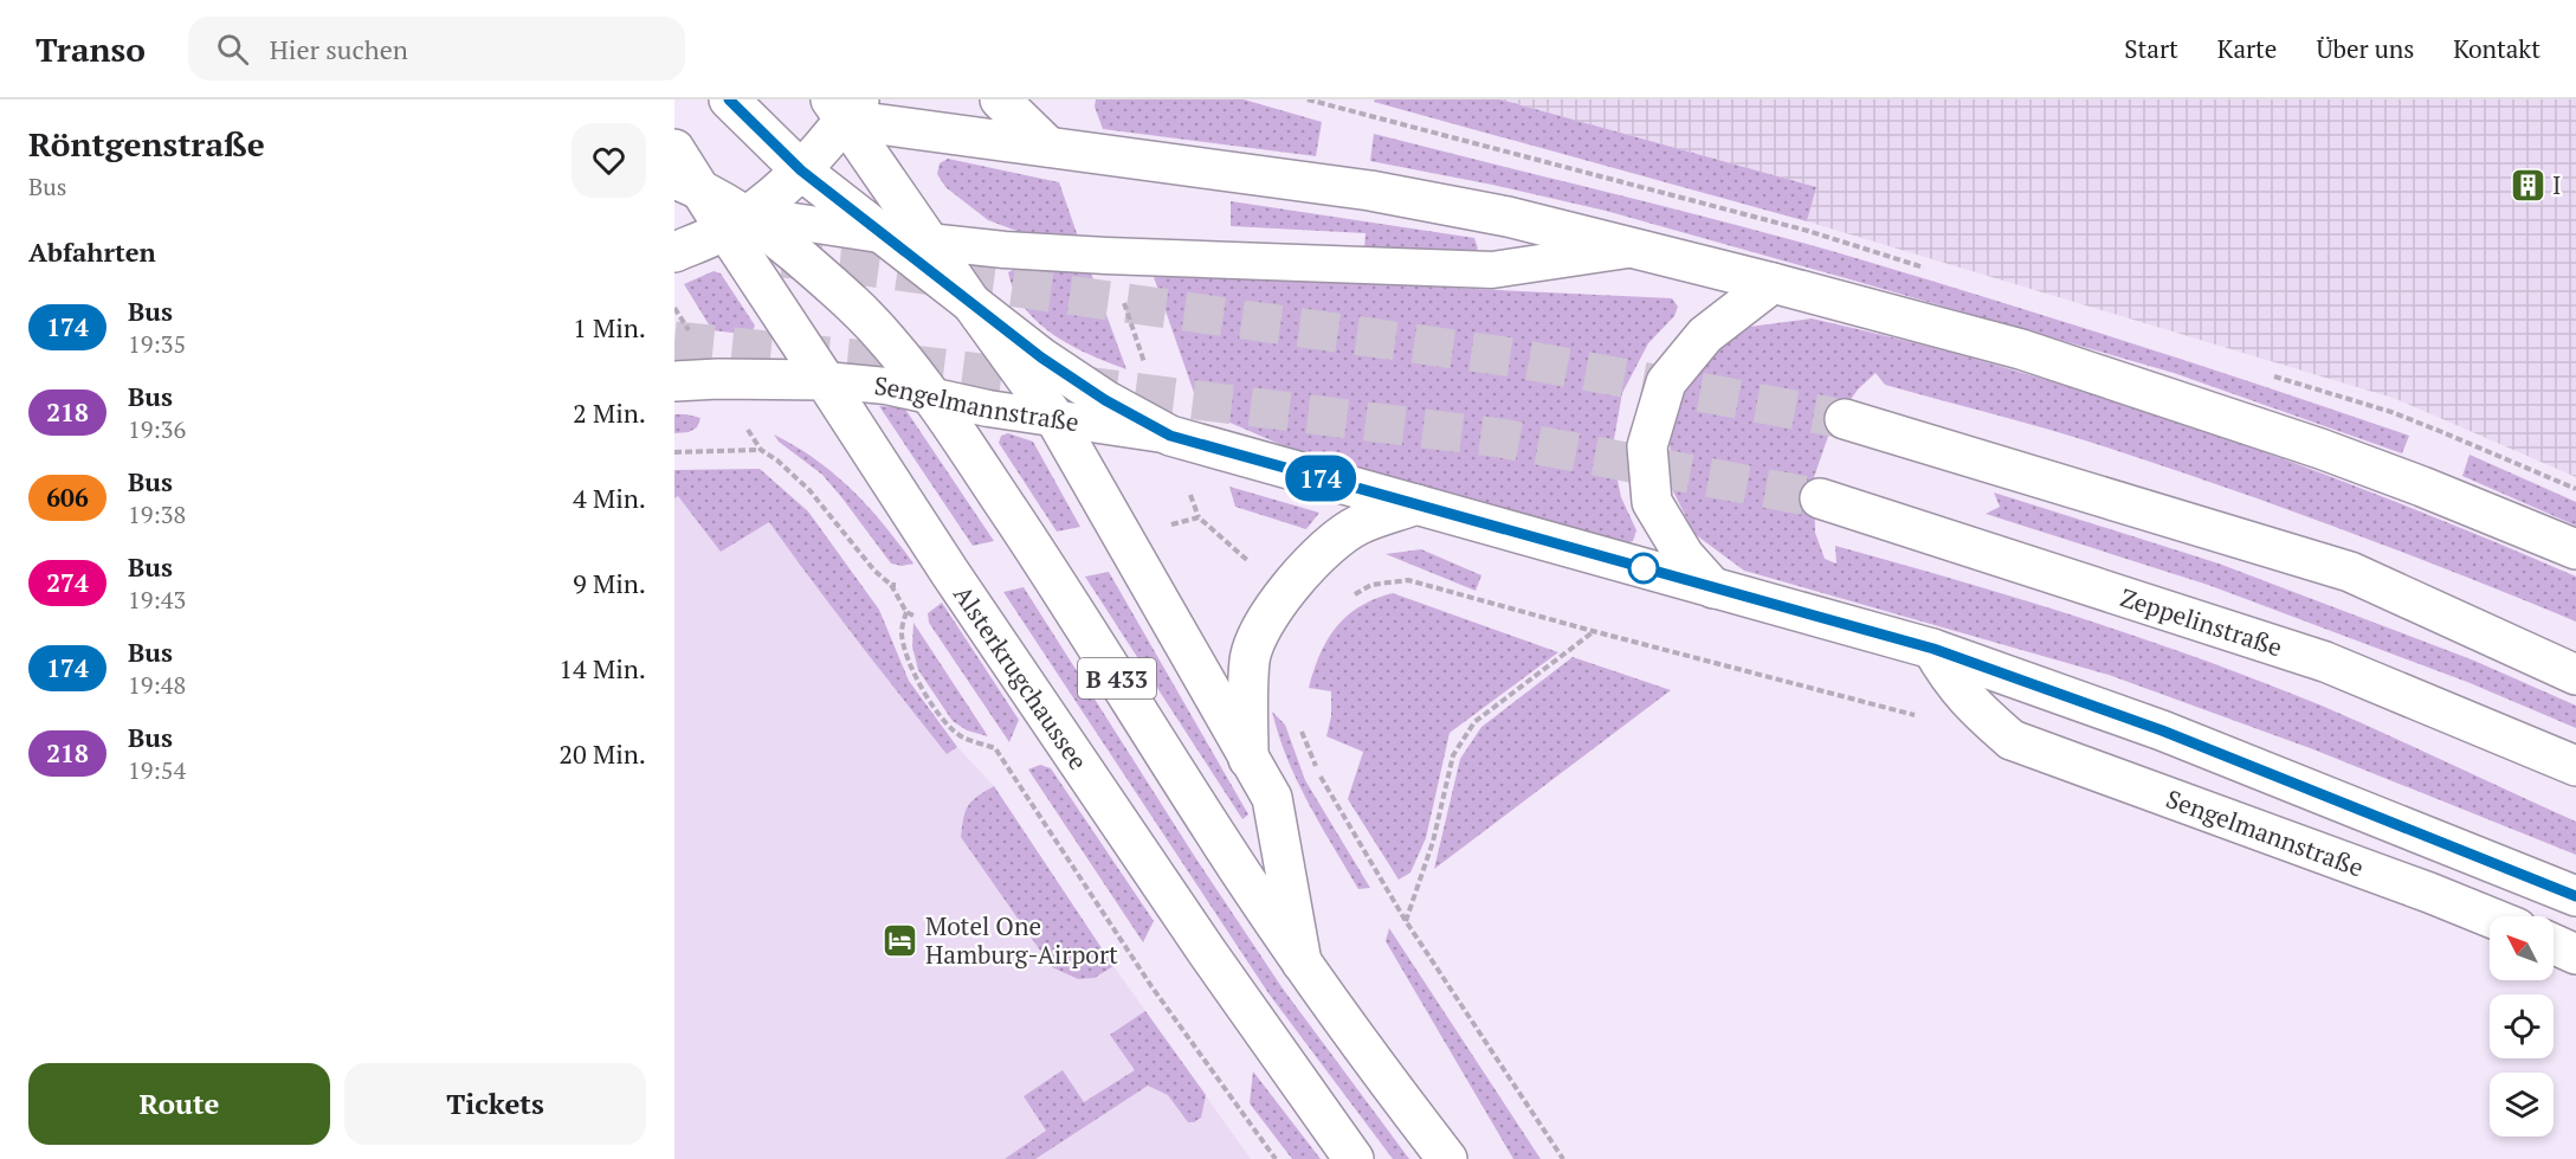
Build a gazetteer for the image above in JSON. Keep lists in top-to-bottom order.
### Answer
{
  "streets": {
    "main road": [
      "Sengelmannstraße",
      "Zeppelinstraße",
      "Alsterkrugchaussee",
      "B 433"
    ]
  },
  "crossings": [
    ["Sengelmannstraße", "Alsterkrugchaussee"]
  ],
  "places": {
    "building": ["I"],
    "hotel": ["Motel One Hamburg-Airport"]
  },
  "lines": ["bus line 174"],
  "north": "top left",
  "page": {
    "header": "Transo",
    "search": "Hier suchen",
    "nav": [
      "Start",
      "Karte",
      "Über uns",
      "Kontakt"
    ],
    "heading": [
      ["Röntgenstraße", "Bus"],
      "Abfahrten"
    ],
    "on_map": "174",
    "list": [
      {
        "mark": "174",
        "name": "Bus",
        "note": "19:35",
        "value": "1 Min."
      },
      {
        "mark": "218",
        "name": "Bus",
        "note": "19:36",
        "value": "2 Min."
      },
      {
        "mark": "606",
        "name": "Bus",
        "note": "19:38",
        "value": "4 Min."
      },
      {
        "mark": "274",
        "name": "Bus",
        "note": "19:43",
        "value": "9 Min."
      },
      {
        "mark": "174",
        "name": "Bus",
        "note": "19:48",
        "value": "14 Min."
      },
      {
        "mark": "218",
        "name": "Bus",
        "note": "19:54",
        "value": "20 Min."
      }
    ],
    "buttons": ["Route", "Tickets"]
  }
}
